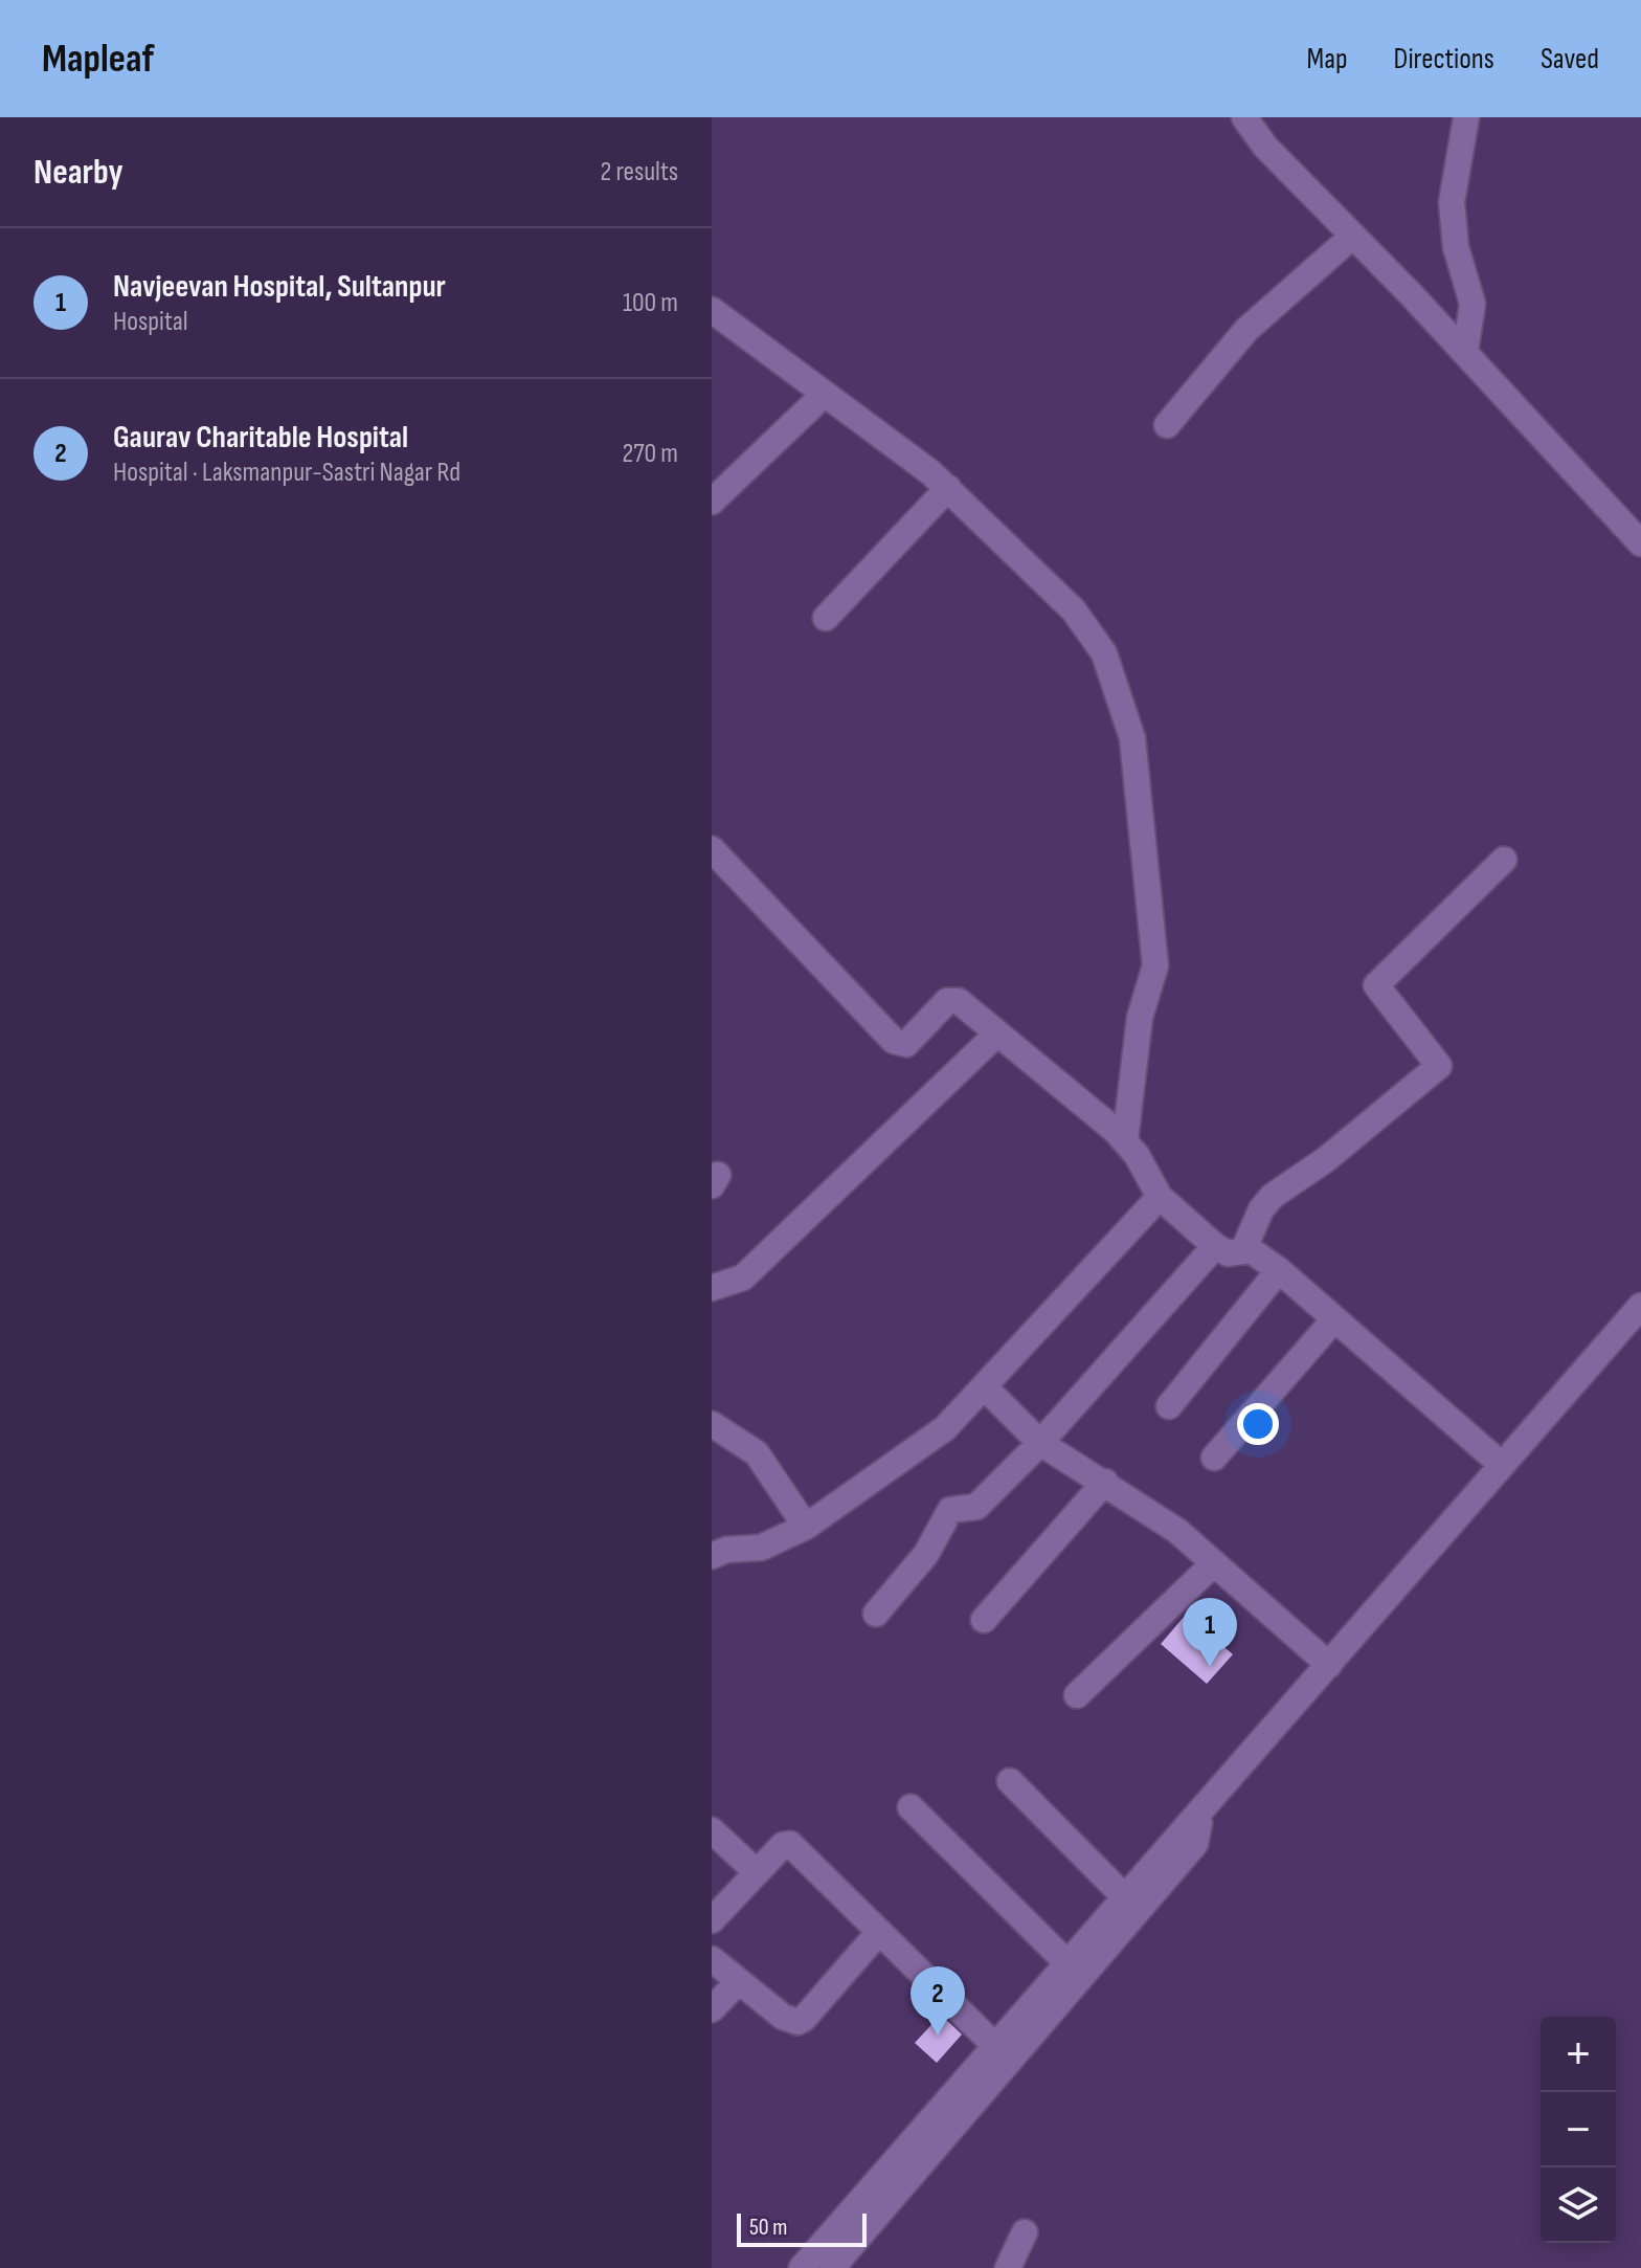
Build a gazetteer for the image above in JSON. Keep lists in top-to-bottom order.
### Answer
{
  "scale_bar": "50 m",
  "page": {
    "header": "Mapleaf",
    "nav": ["Map", "Directions", "Saved"],
    "heading": ["Nearby", "2 results"],
    "list": [
      {
        "mark": "1",
        "name": "Navjeevan Hospital, Sultanpur",
        "note": "Hospital",
        "value": "100 m"
      },
      {
        "mark": "2",
        "name": "Gaurav Charitable Hospital",
        "note": "Hospital · Laksmanpur-Sastri Nagar Rd",
        "value": "270 m"
      }
    ],
    "pins": ["1", "2"],
    "map_buttons": ["+", "−"],
    "scale": "50 m"
  }
}
